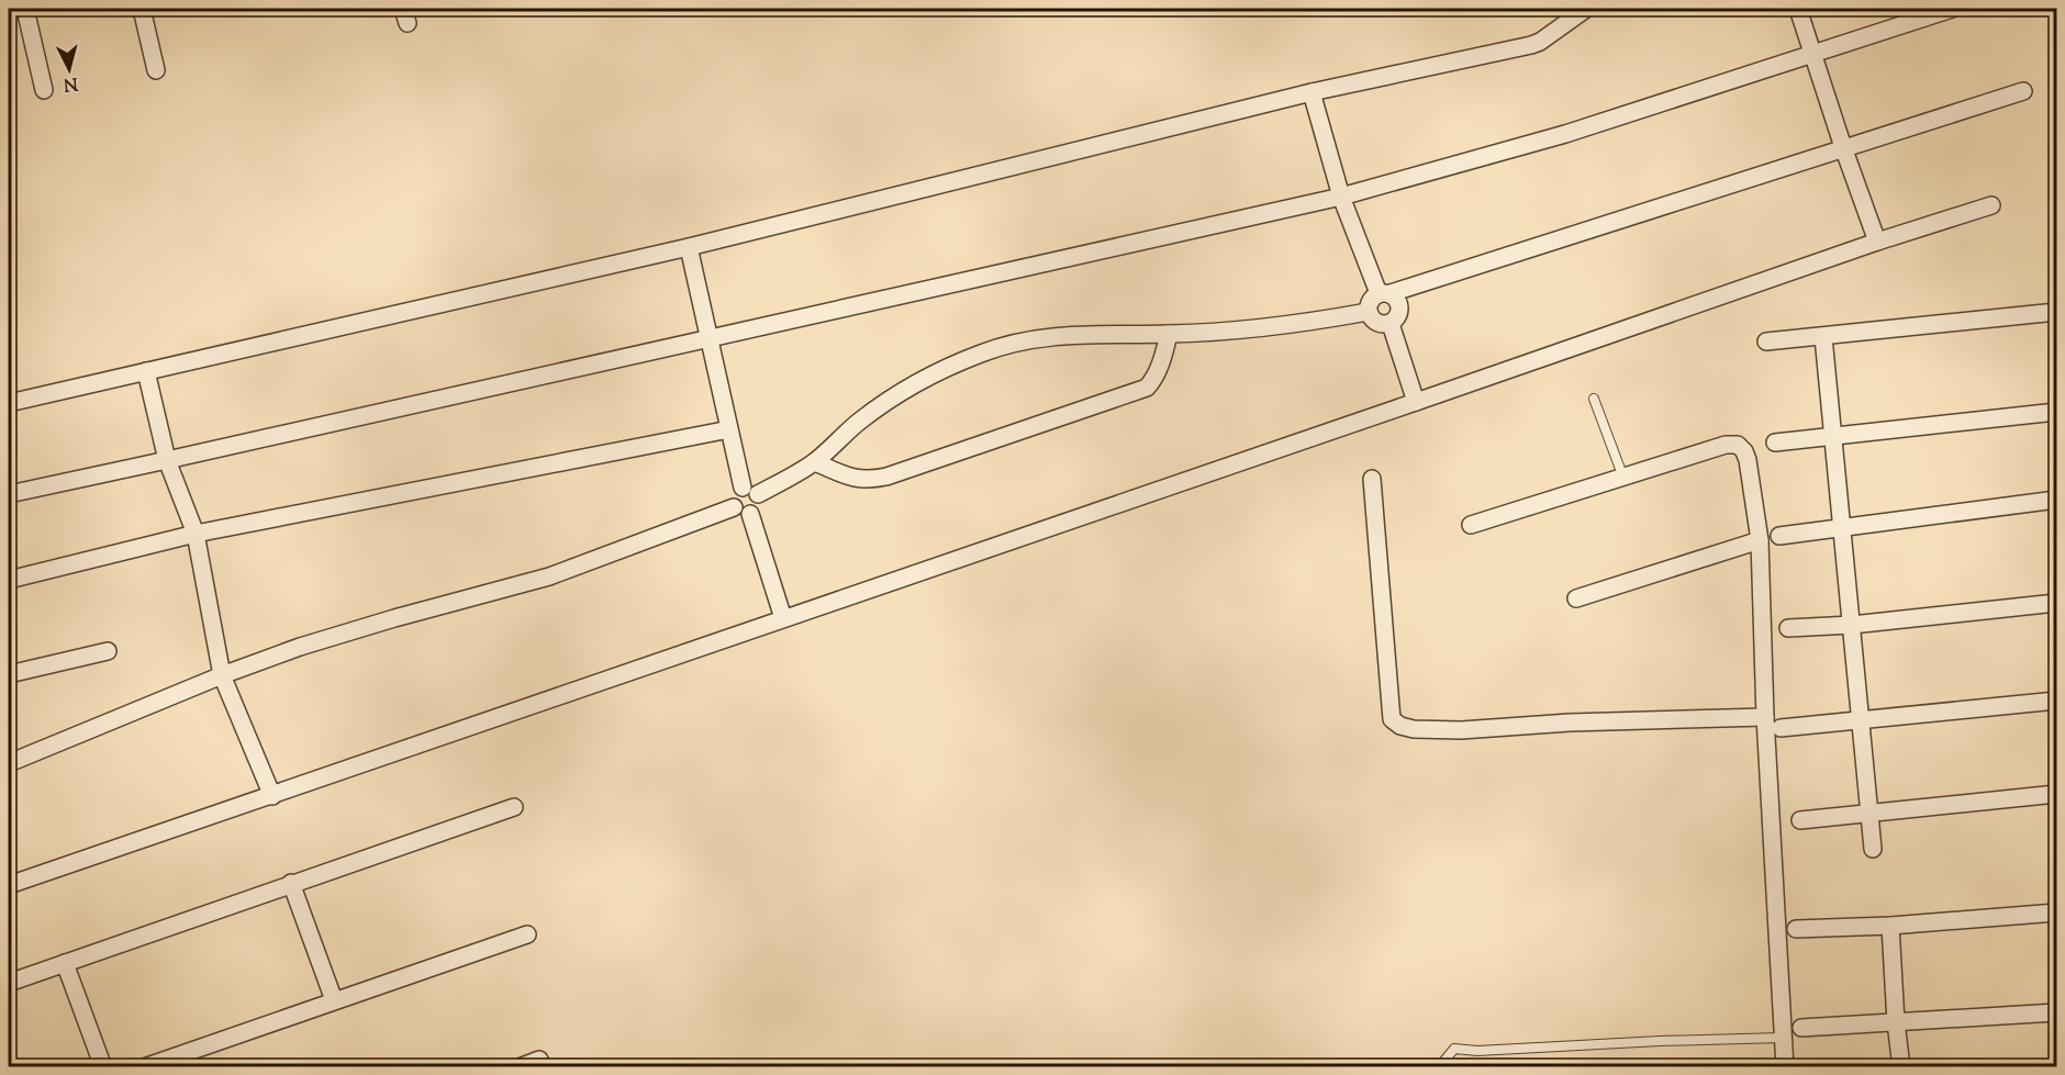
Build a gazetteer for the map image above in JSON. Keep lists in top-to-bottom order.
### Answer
{
  "north": "bottom"
}
